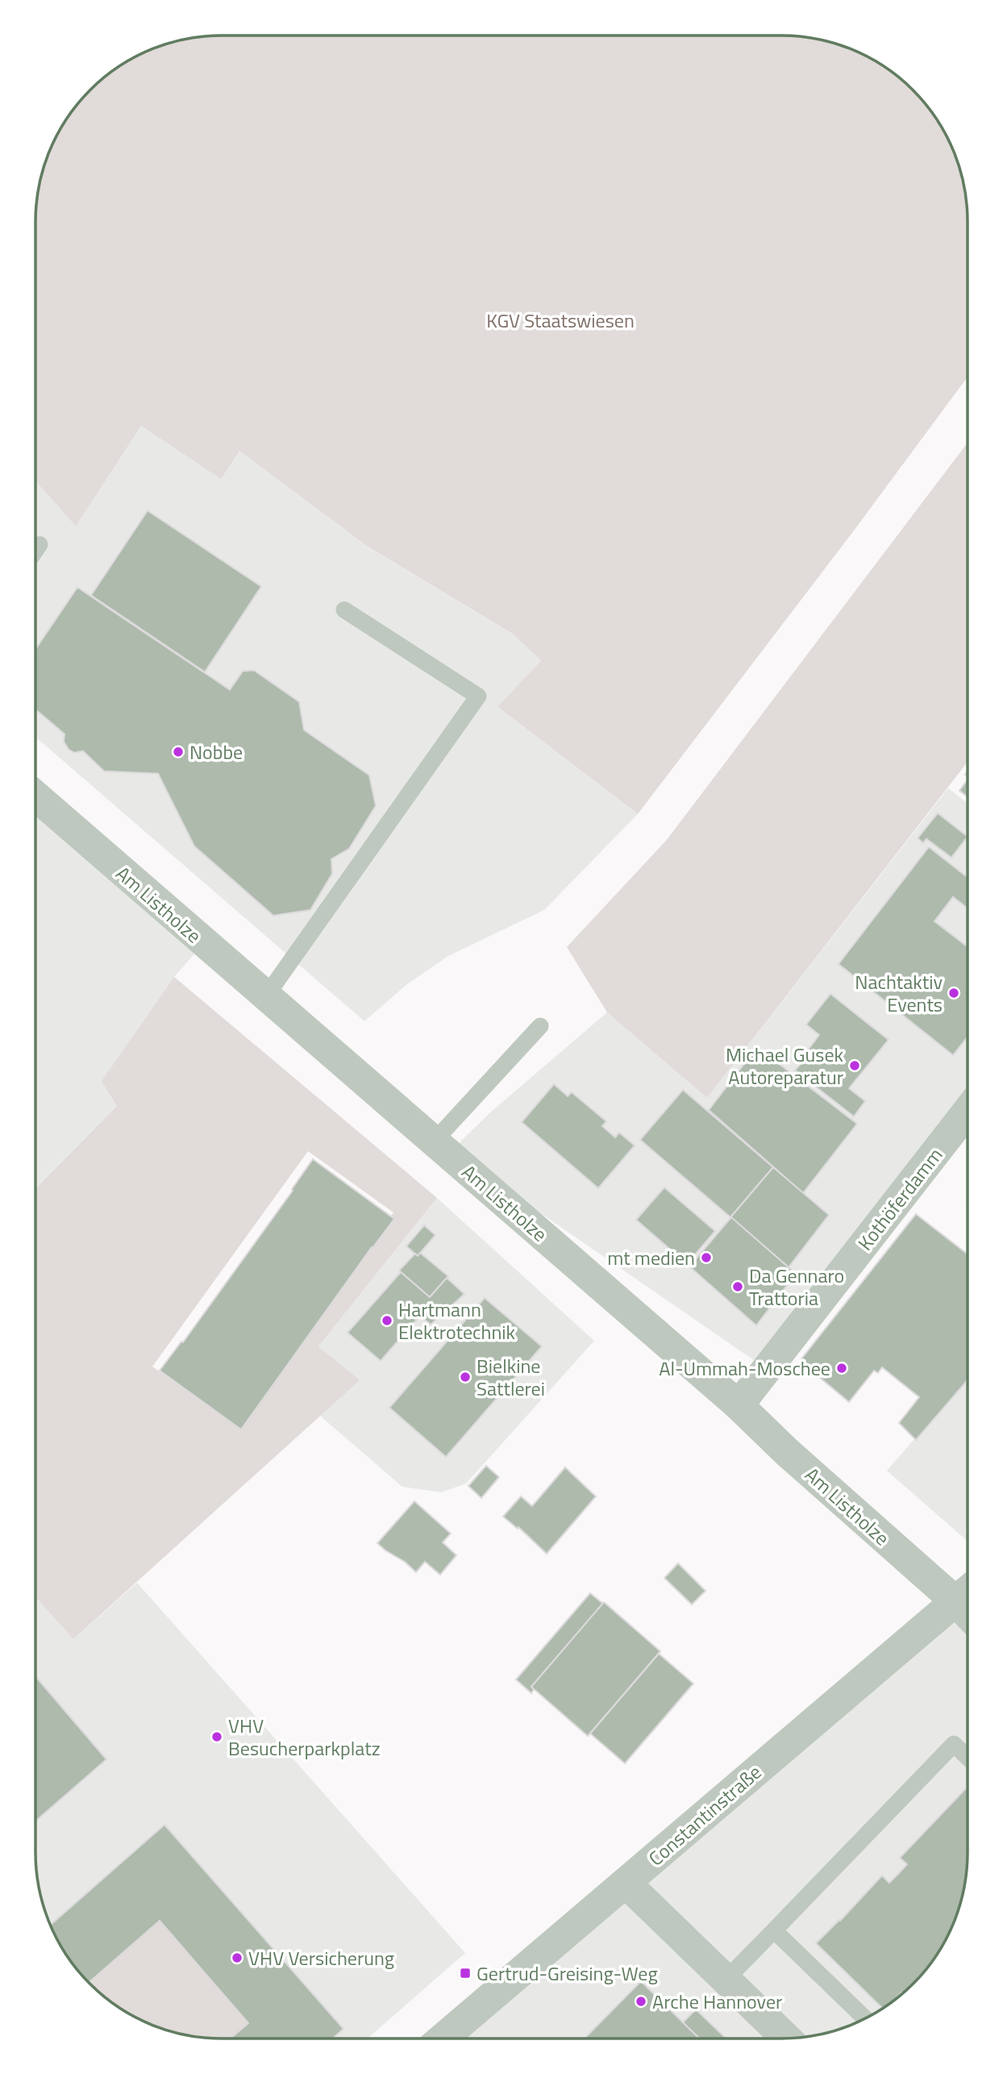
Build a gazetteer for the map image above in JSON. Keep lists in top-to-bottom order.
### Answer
{
  "streets": {
    "street": ["Am Listholze", "Kothöferdamm", "Constantinstraße"]
  },
  "crossings": [
    ["Am Listholze", "Kothöferdamm"],
    ["Am Listholze", "Constantinstraße"]
  ],
  "parks": ["KGV Staatswiesen"],
  "places": {
    "other": [
      "Nobbe",
      "Nachtaktiv Events",
      "Michael Gusek Autoreparatur",
      "mt medien",
      "Da Gennaro Trattoria",
      "Hartmann Elektrotechnik",
      "Al-Ummah-Moschee",
      "Bielkine Sattlerei",
      "VHV Besucherparkplatz",
      "VHV Versicherung",
      "Arche Hannover"
    ],
    "transit": ["Gertrud-Greising-Weg"]
  }
}
